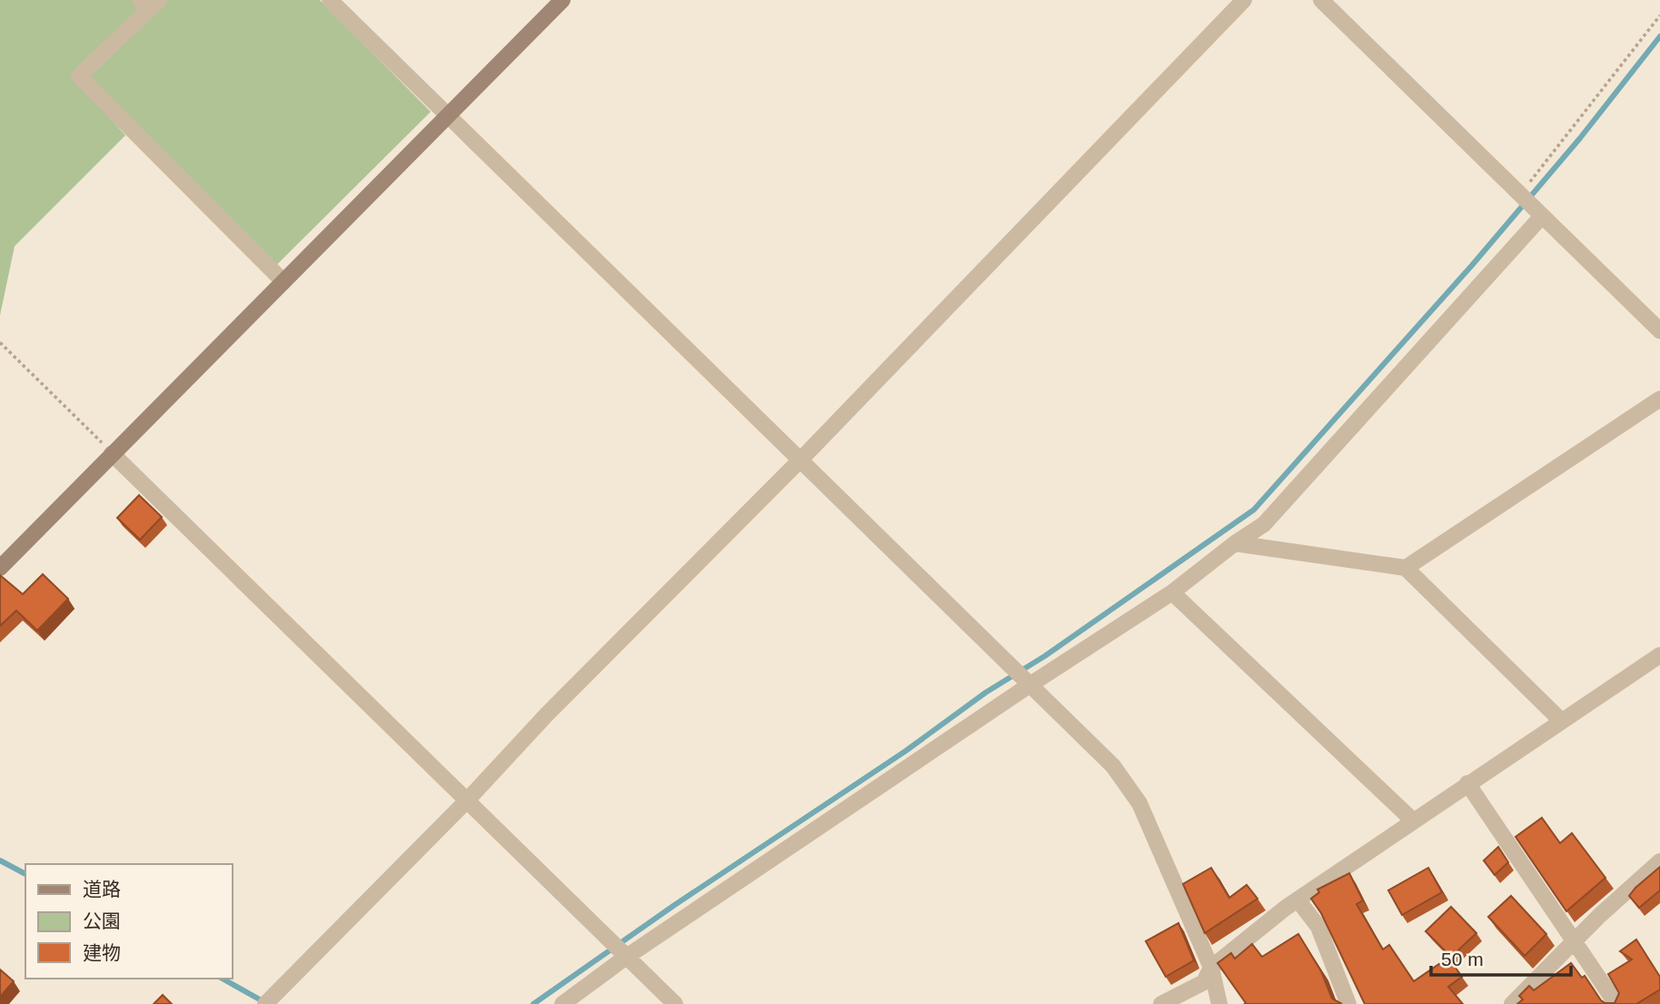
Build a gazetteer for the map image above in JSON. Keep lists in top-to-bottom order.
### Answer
{
  "legend": ["道路", "公園", "建物"],
  "scale_bar": "50 m"
}
